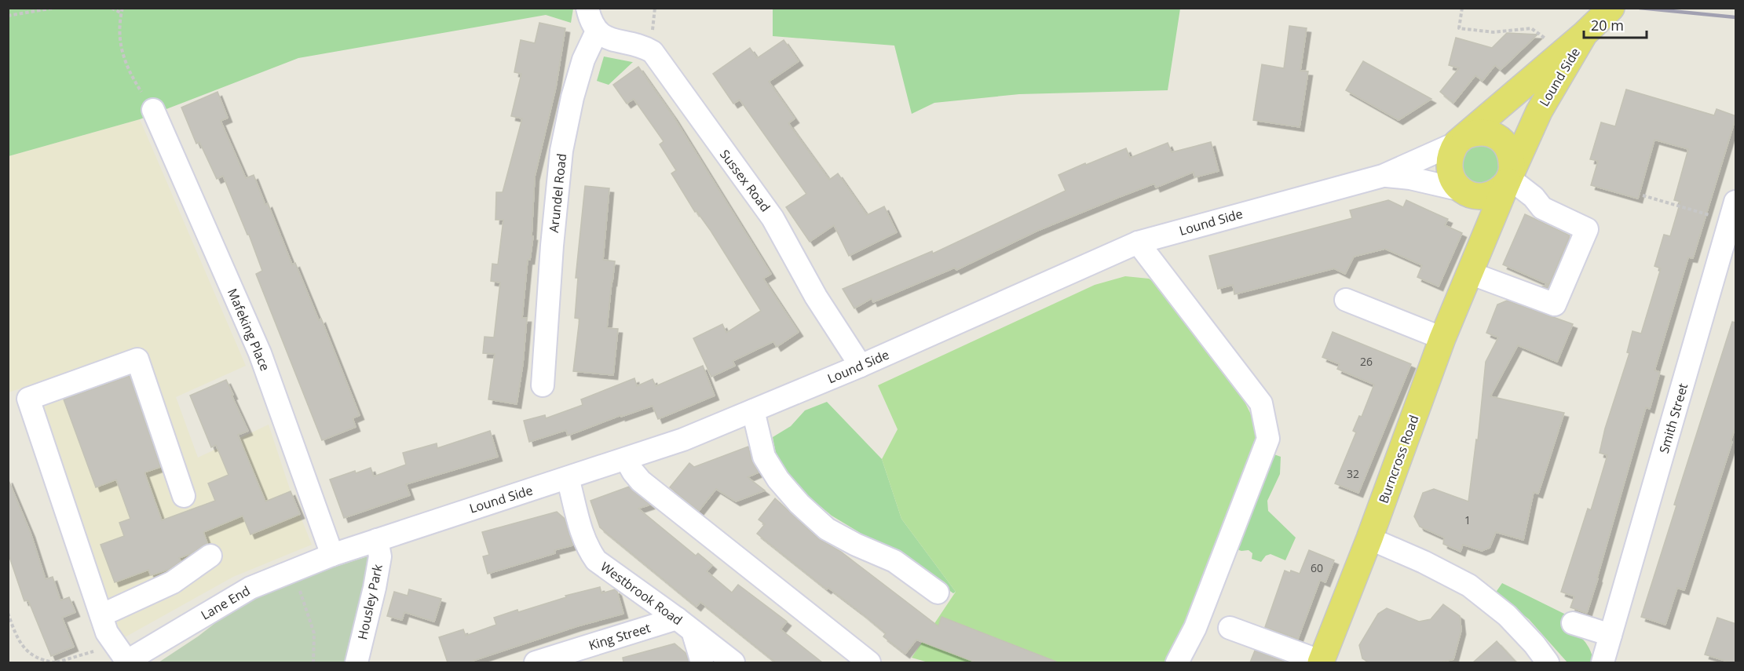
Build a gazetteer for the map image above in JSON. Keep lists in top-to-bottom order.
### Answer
{
  "streets": {
    "main road": ["Lound Side", "Burncross Road"],
    "street": [
      "Sussex Road",
      "Arundel Road",
      "Mafeking Place",
      "Smith Street",
      "Westbrook Road",
      "Housley Park",
      "Lane End",
      "King Street"
    ]
  },
  "crossings": [
    ["Lound Side", "Sussex Road"],
    ["Lound Side", "Mafeking Place"],
    ["Lound Side", "Burncross Road"],
    ["Lound Side", "Westbrook Road"],
    ["Lound Side", "Housley Park"],
    ["Lound Side", "Lane End"],
    ["Sussex Road", "Arundel Road"],
    ["Mafeking Place", "Lane End"],
    ["Westbrook Road", "King Street"]
  ],
  "house_numbers": [
    "26",
    "32",
    "1",
    "60"
  ],
  "scale_bar": "20 m"
}
